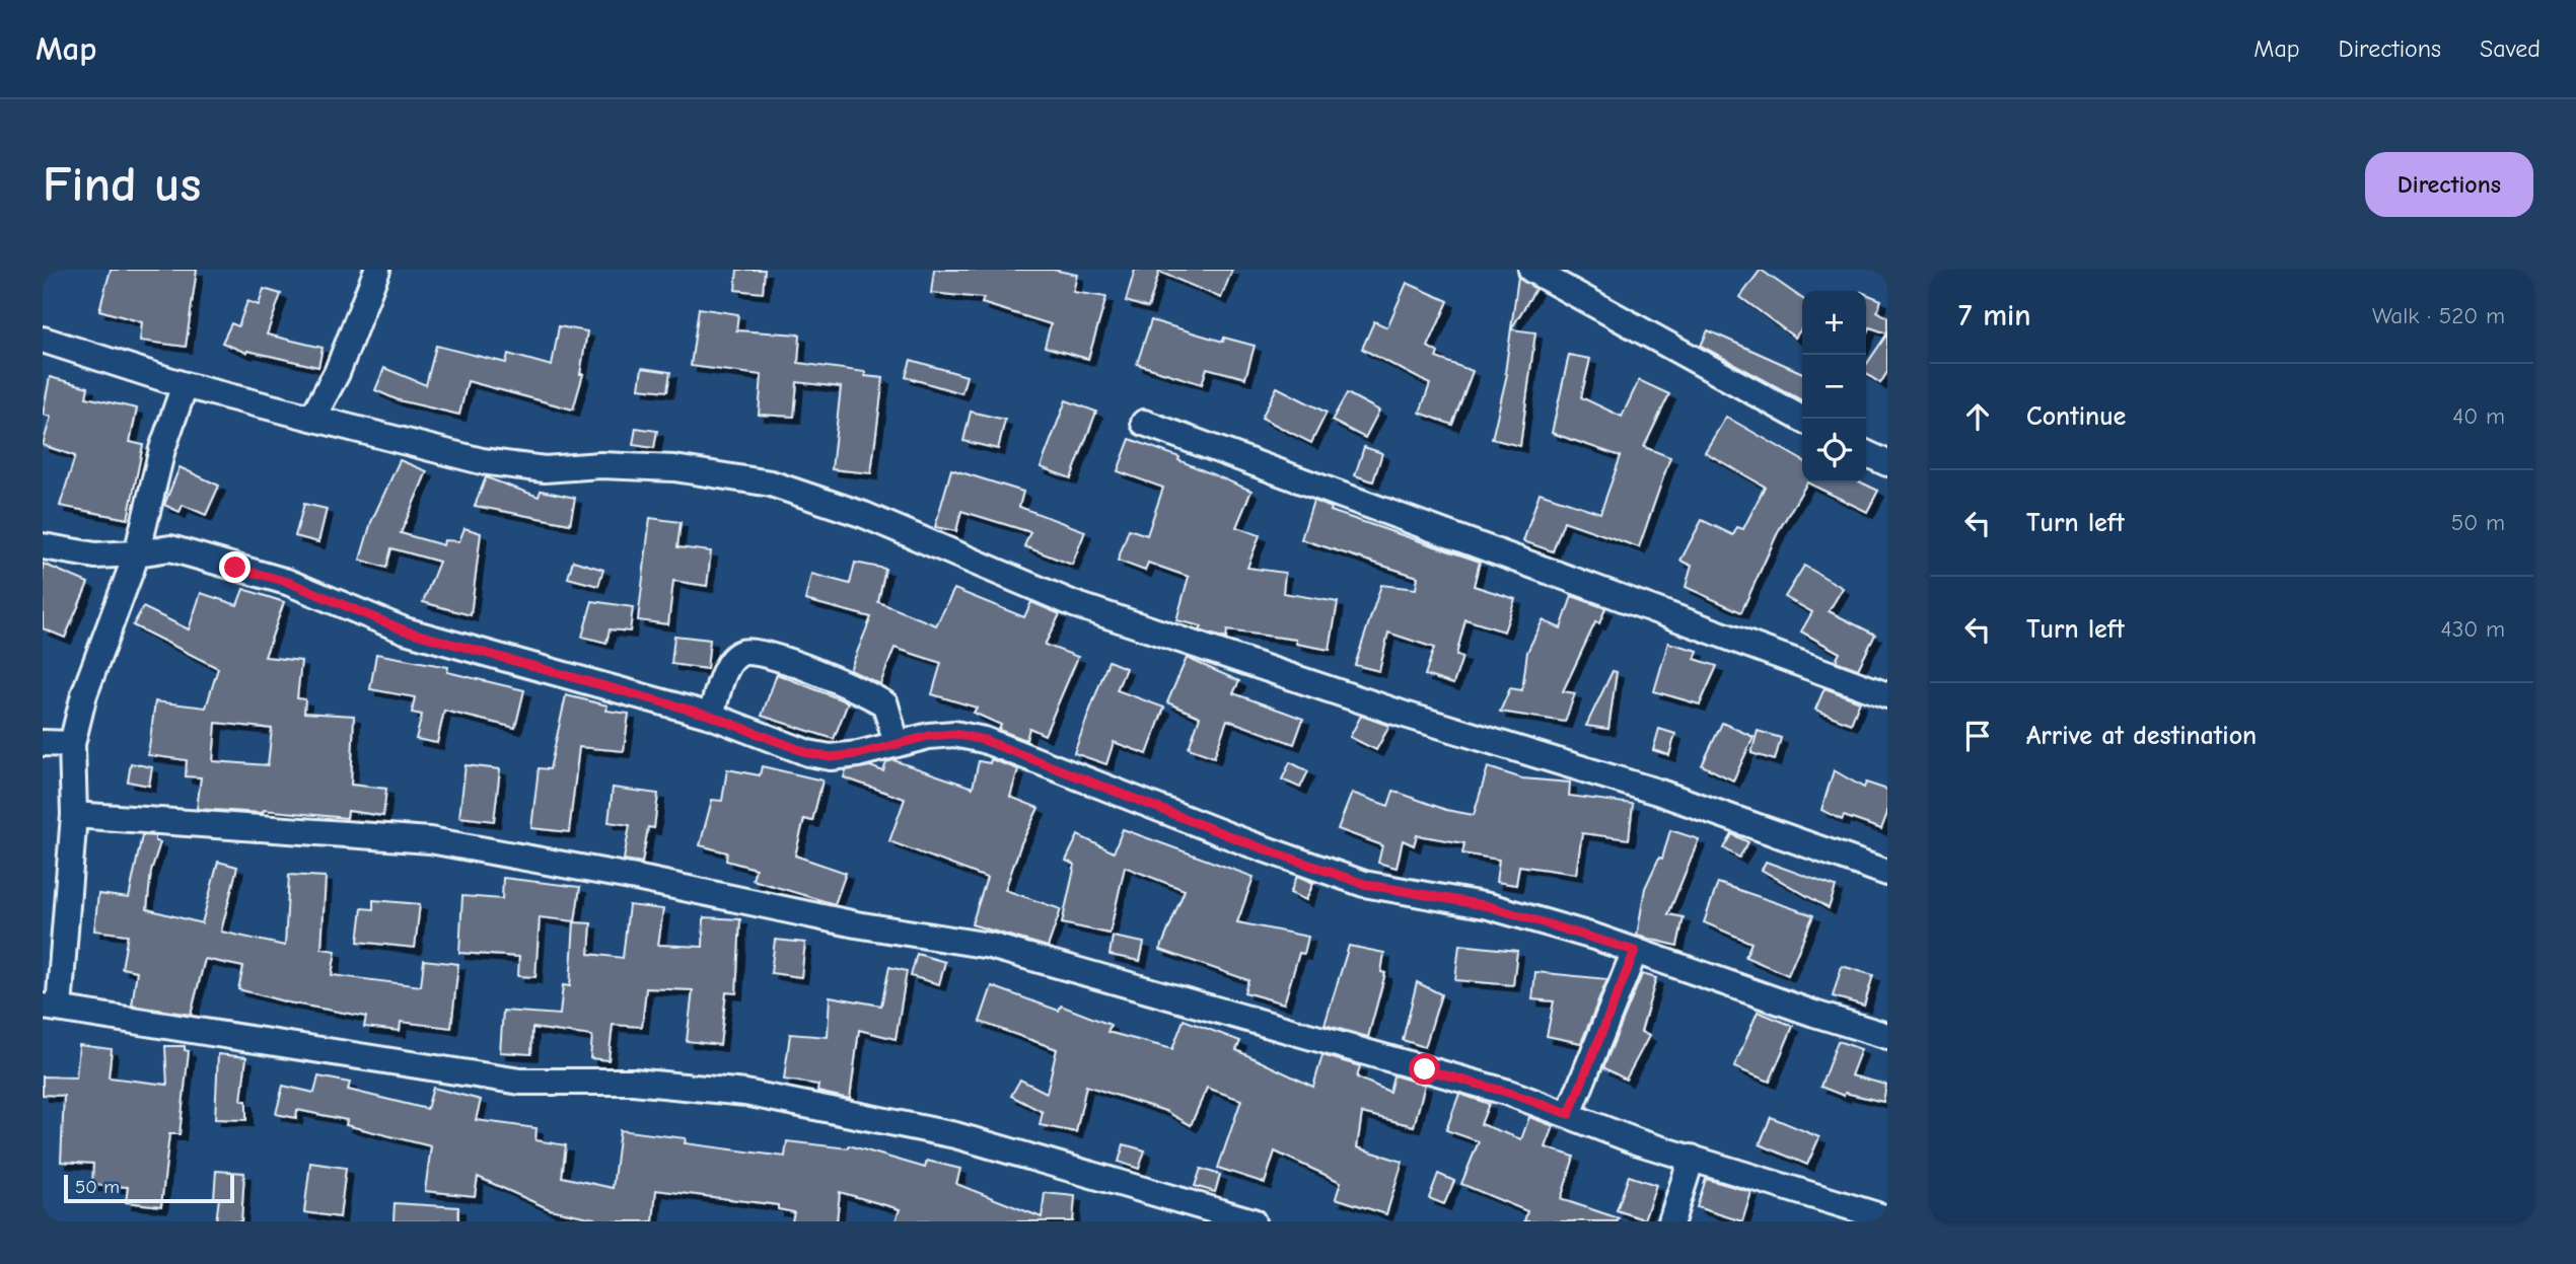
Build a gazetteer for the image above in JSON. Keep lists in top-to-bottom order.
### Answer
{
  "scale_bar": "50 m",
  "page": {
    "header": "Map",
    "nav": ["Map", "Directions", "Saved"],
    "buttons": "Directions",
    "title": "Find us",
    "heading": ["7 min", "Walk · 520 m"],
    "map_buttons": ["+", "−"],
    "list": [
      ["Continue", "40 m"],
      ["Turn left", "50 m"],
      ["Turn left", "430 m"],
      "Arrive at destination"
    ],
    "scale": "50 m"
  }
}
